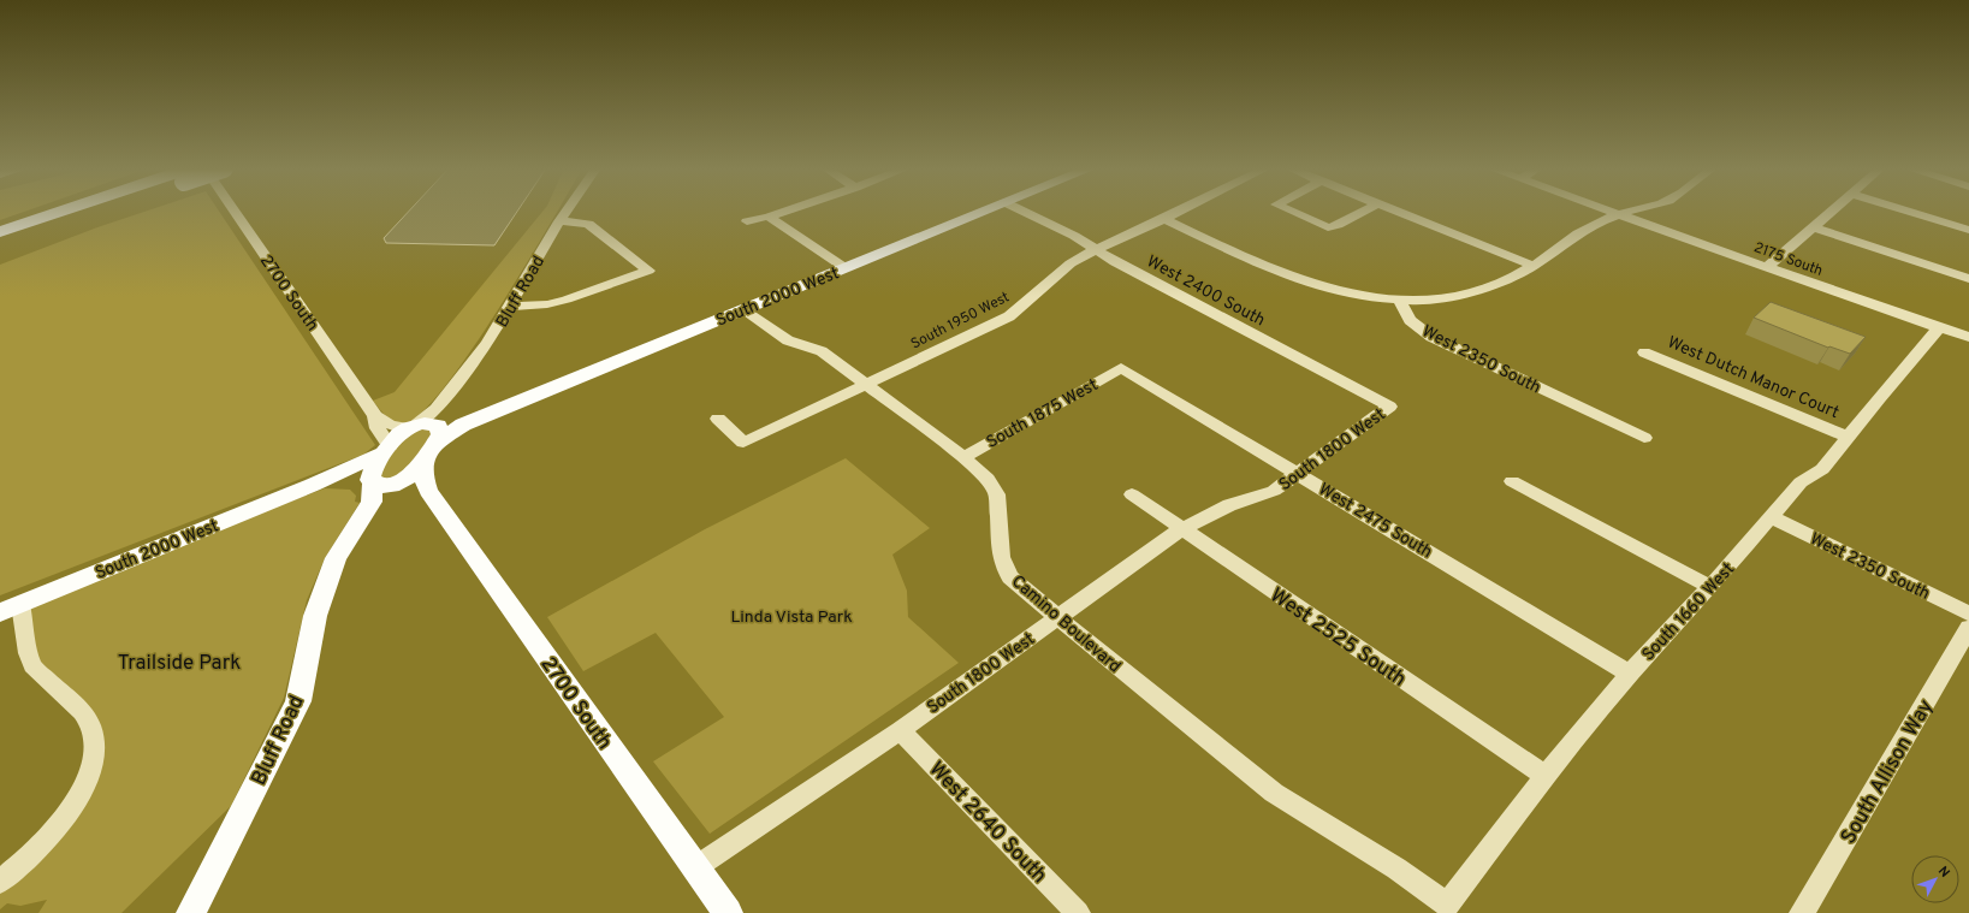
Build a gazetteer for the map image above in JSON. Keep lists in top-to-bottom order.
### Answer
{
  "streets": {
    "main road": ["Bluff Road", "2700 South", "South 2000 West"],
    "street": [
      "2175 South",
      "West 2400 South",
      "South 1950 West",
      "West 2350 South",
      "West Dutch Manor Court",
      "South 1875 West",
      "South 1800 West",
      "West 2475 South",
      "South 1660 West",
      "Camino Boulevard",
      "West 2525 South",
      "South Allison Way",
      "West 2640 South"
    ]
  },
  "crossings": [
    ["2175 South", "South 1660 West"],
    ["West 2400 South", "South 1950 West"],
    ["West 2400 South", "South 1800 West"],
    ["Bluff Road", "2700 South"],
    ["Bluff Road", "South 2000 West"],
    ["2700 South", "South 2000 West"],
    ["2700 South", "South 1800 West"],
    ["South 2000 West", "Camino Boulevard"],
    ["South 1950 West", "Camino Boulevard"],
    ["West 2350 South", "South 1660 West"],
    ["West Dutch Manor Court", "South 1660 West"],
    ["South 1875 West", "West 2475 South"],
    ["South 1875 West", "Camino Boulevard"],
    ["South 1800 West", "West 2475 South"],
    ["South 1800 West", "Camino Boulevard"],
    ["South 1800 West", "West 2525 South"],
    ["South 1800 West", "West 2640 South"],
    ["West 2475 South", "South 1660 West"],
    ["South 1660 West", "Camino Boulevard"],
    ["South 1660 West", "West 2525 South"]
  ],
  "parks": ["Linda Vista Park", "Trailside Park"],
  "north": "top right"
}
